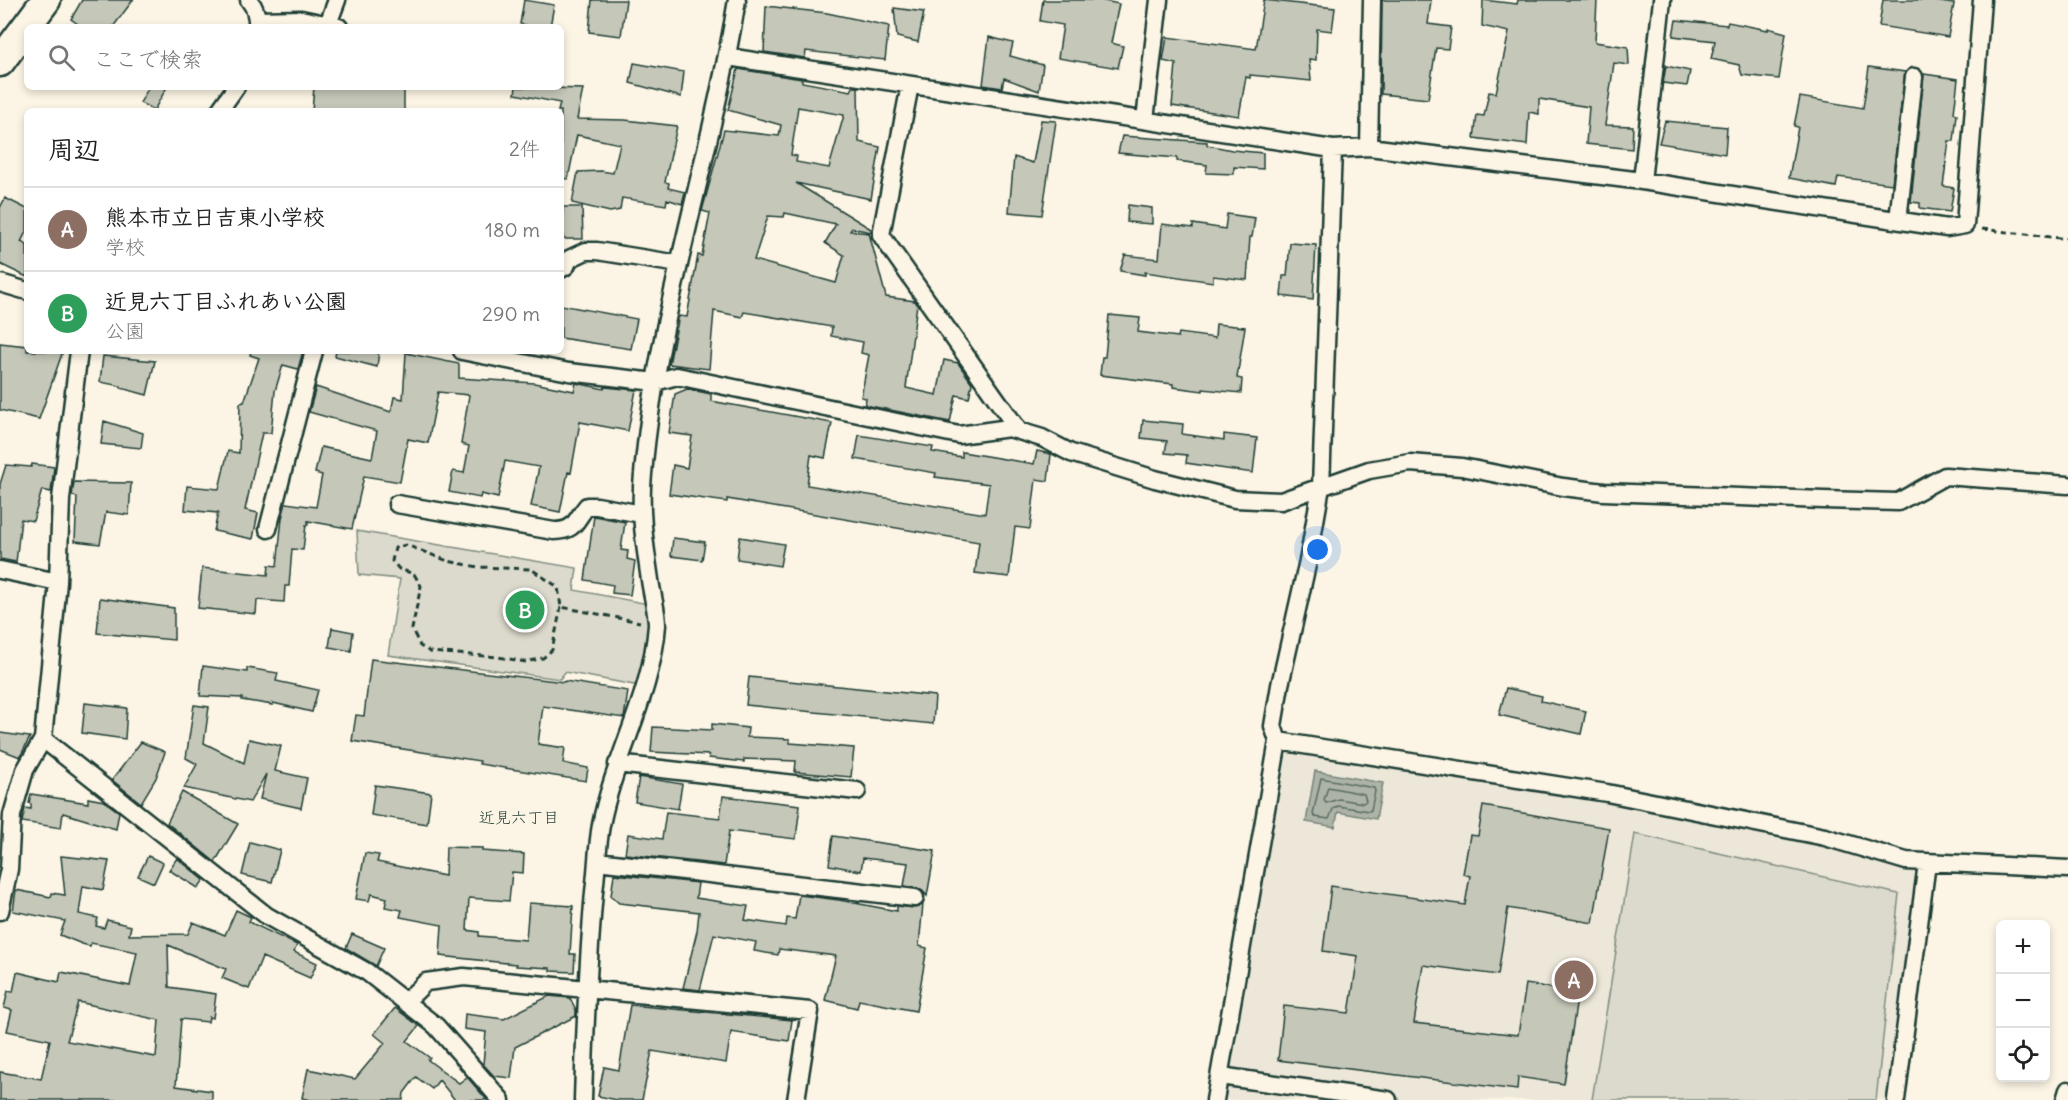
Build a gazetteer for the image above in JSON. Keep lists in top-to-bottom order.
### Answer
{
  "districts": ["近見六丁目"],
  "page": {
    "search": "ここで検索",
    "heading": ["周辺", "2件"],
    "list": [
      {
        "mark": "A",
        "name": "熊本市立日吉東小学校",
        "note": "学校",
        "value": "180 m"
      },
      {
        "mark": "B",
        "name": "近見六丁目ふれあい公園",
        "note": "公園",
        "value": "290 m"
      }
    ],
    "pins": ["B", "A"],
    "map_buttons": ["+", "−"]
  }
}
